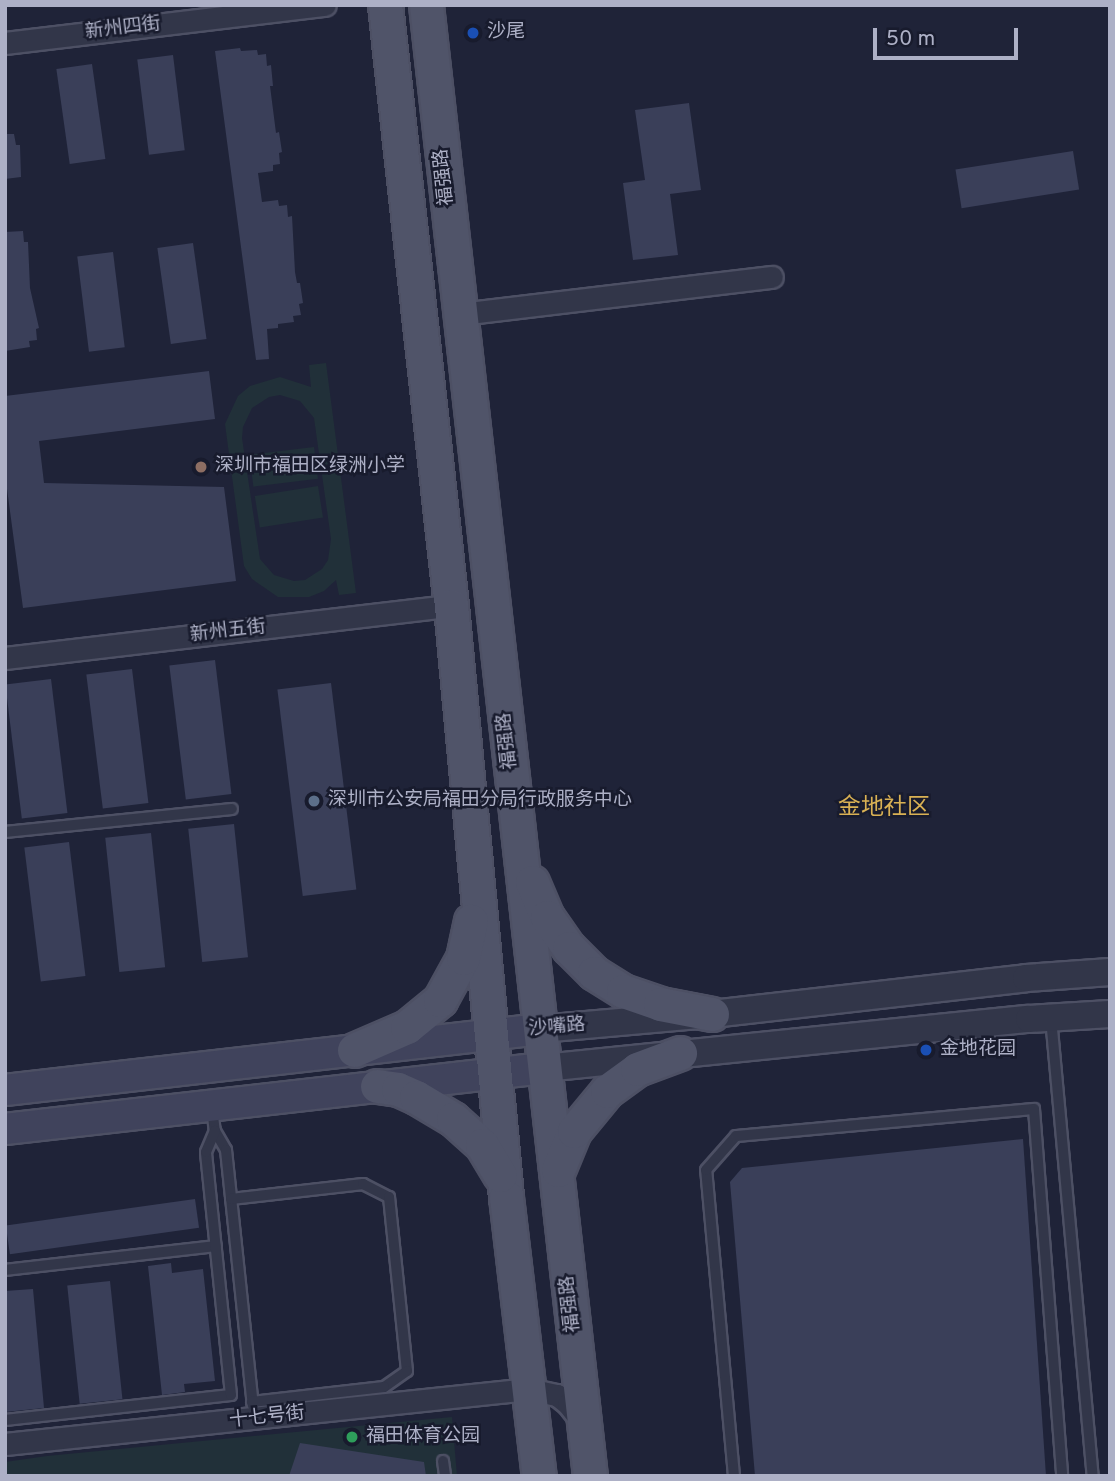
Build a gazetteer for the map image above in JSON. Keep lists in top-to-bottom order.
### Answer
{
  "streets": {
    "main road": ["福强路", "沙嘴路"],
    "street": ["新州四街", "新州五街", "十七号街"]
  },
  "crossings": [
    ["福强路", "沙嘴路"]
  ],
  "districts": ["金地社区"],
  "places": [
    "沙尾",
    "深圳市福田区绿洲小学",
    "深圳市公安局福田分局行政服务中心",
    "金地花园",
    "福田体育公园"
  ],
  "scale_bar": "50 m"
}
